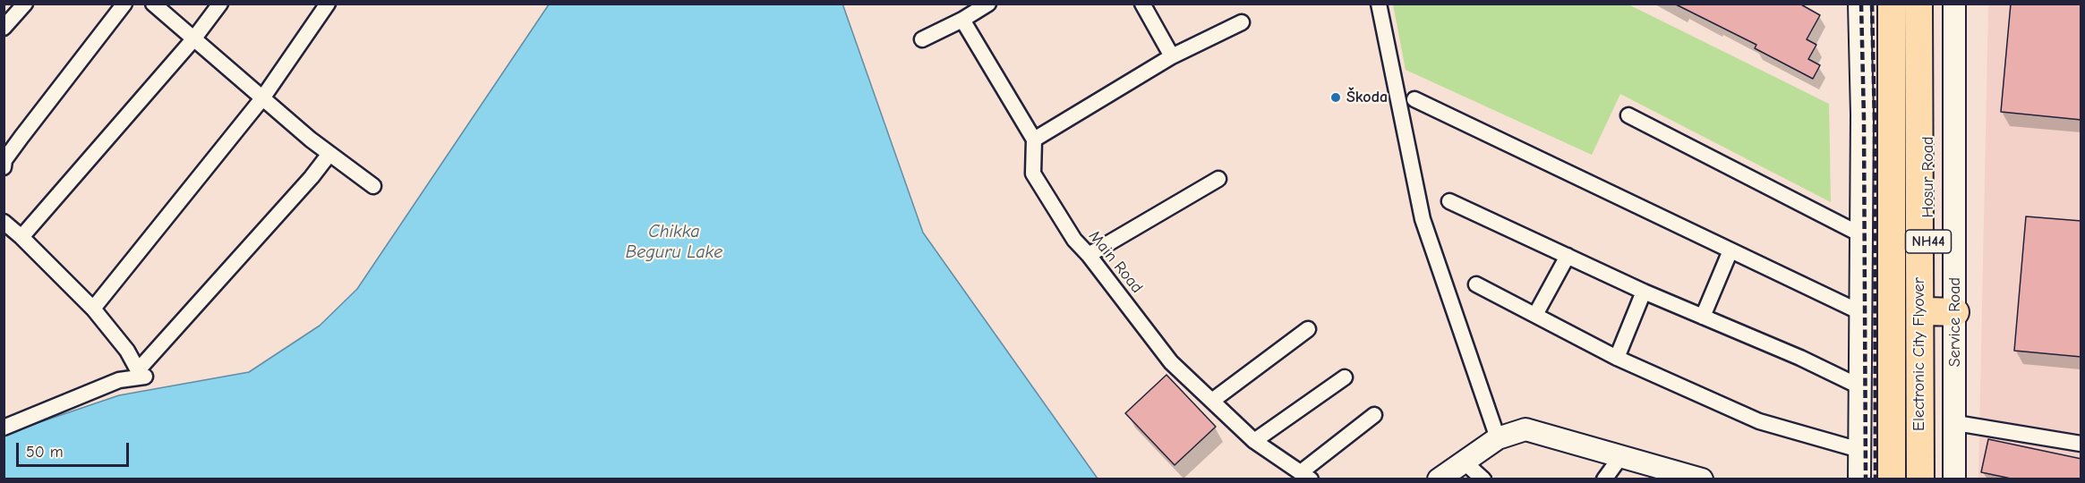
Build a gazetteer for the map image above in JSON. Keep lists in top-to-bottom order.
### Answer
{
  "streets": {
    "highway": ["Hosur Road", "NH44", "Electronic City Flyover"],
    "street": ["Main Road", "Service Road"]
  },
  "crossings": [
    ["Hosur Road", "Service Road"]
  ],
  "water": ["Chikka Beguru Lake"],
  "places": ["Škoda"],
  "scale_bar": "50 m"
}
